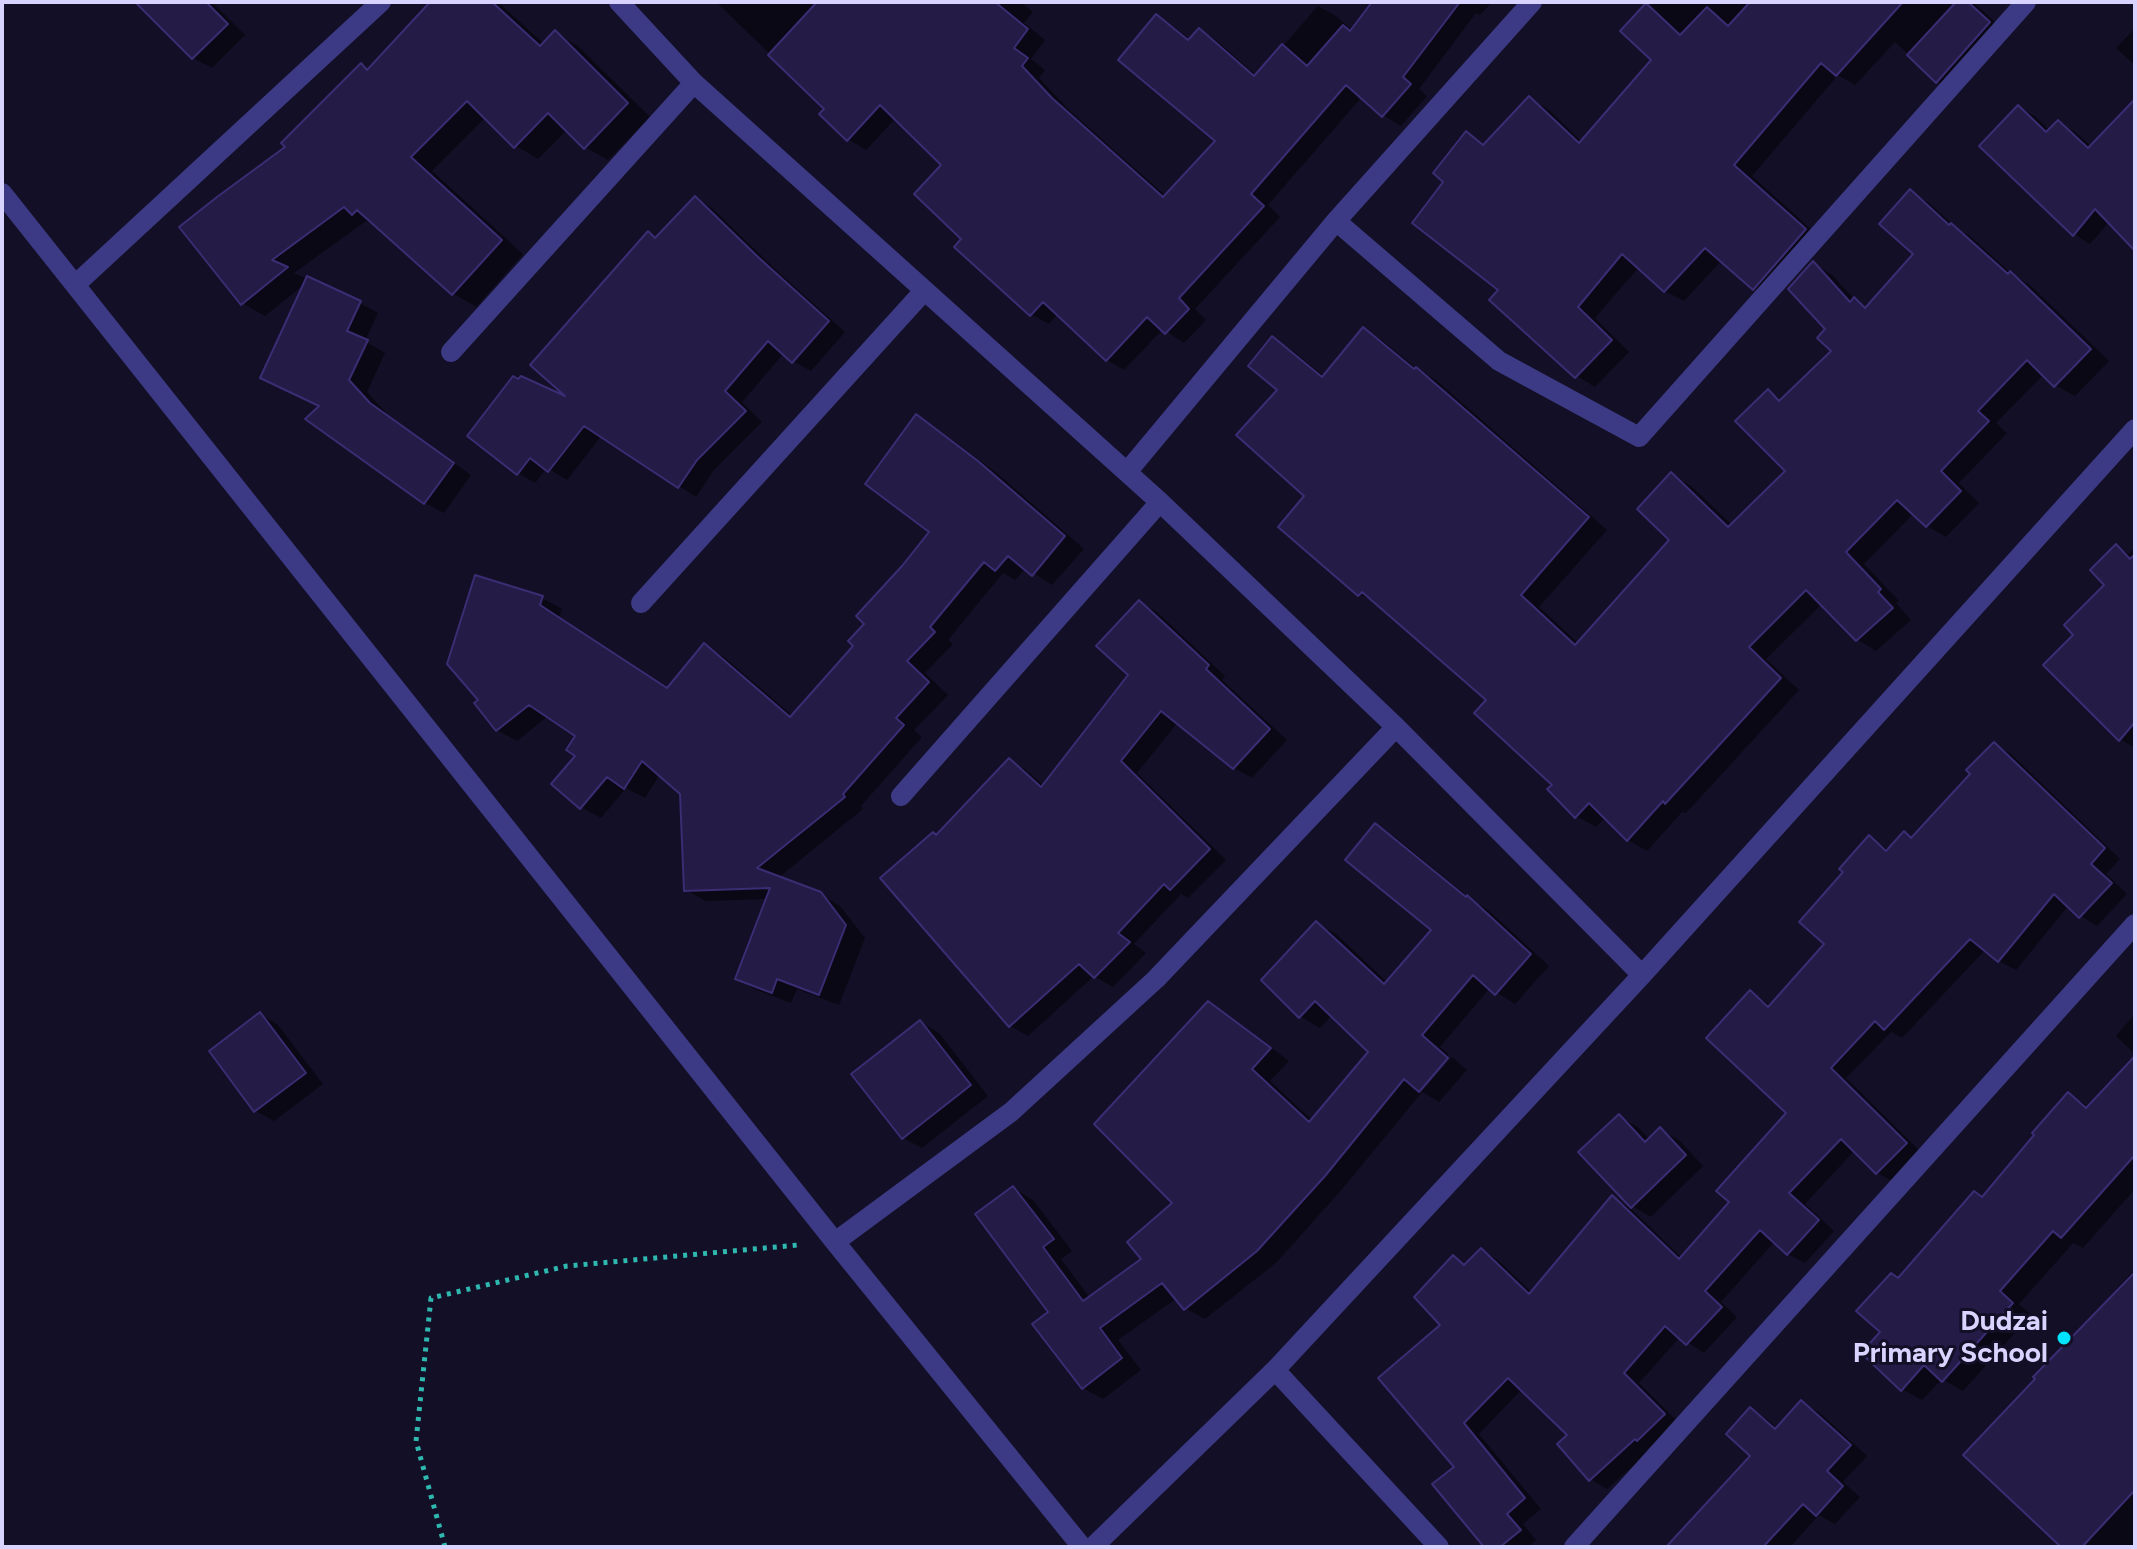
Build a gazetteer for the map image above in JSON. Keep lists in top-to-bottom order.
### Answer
{
  "places": ["Dudzai Primary School"]
}
